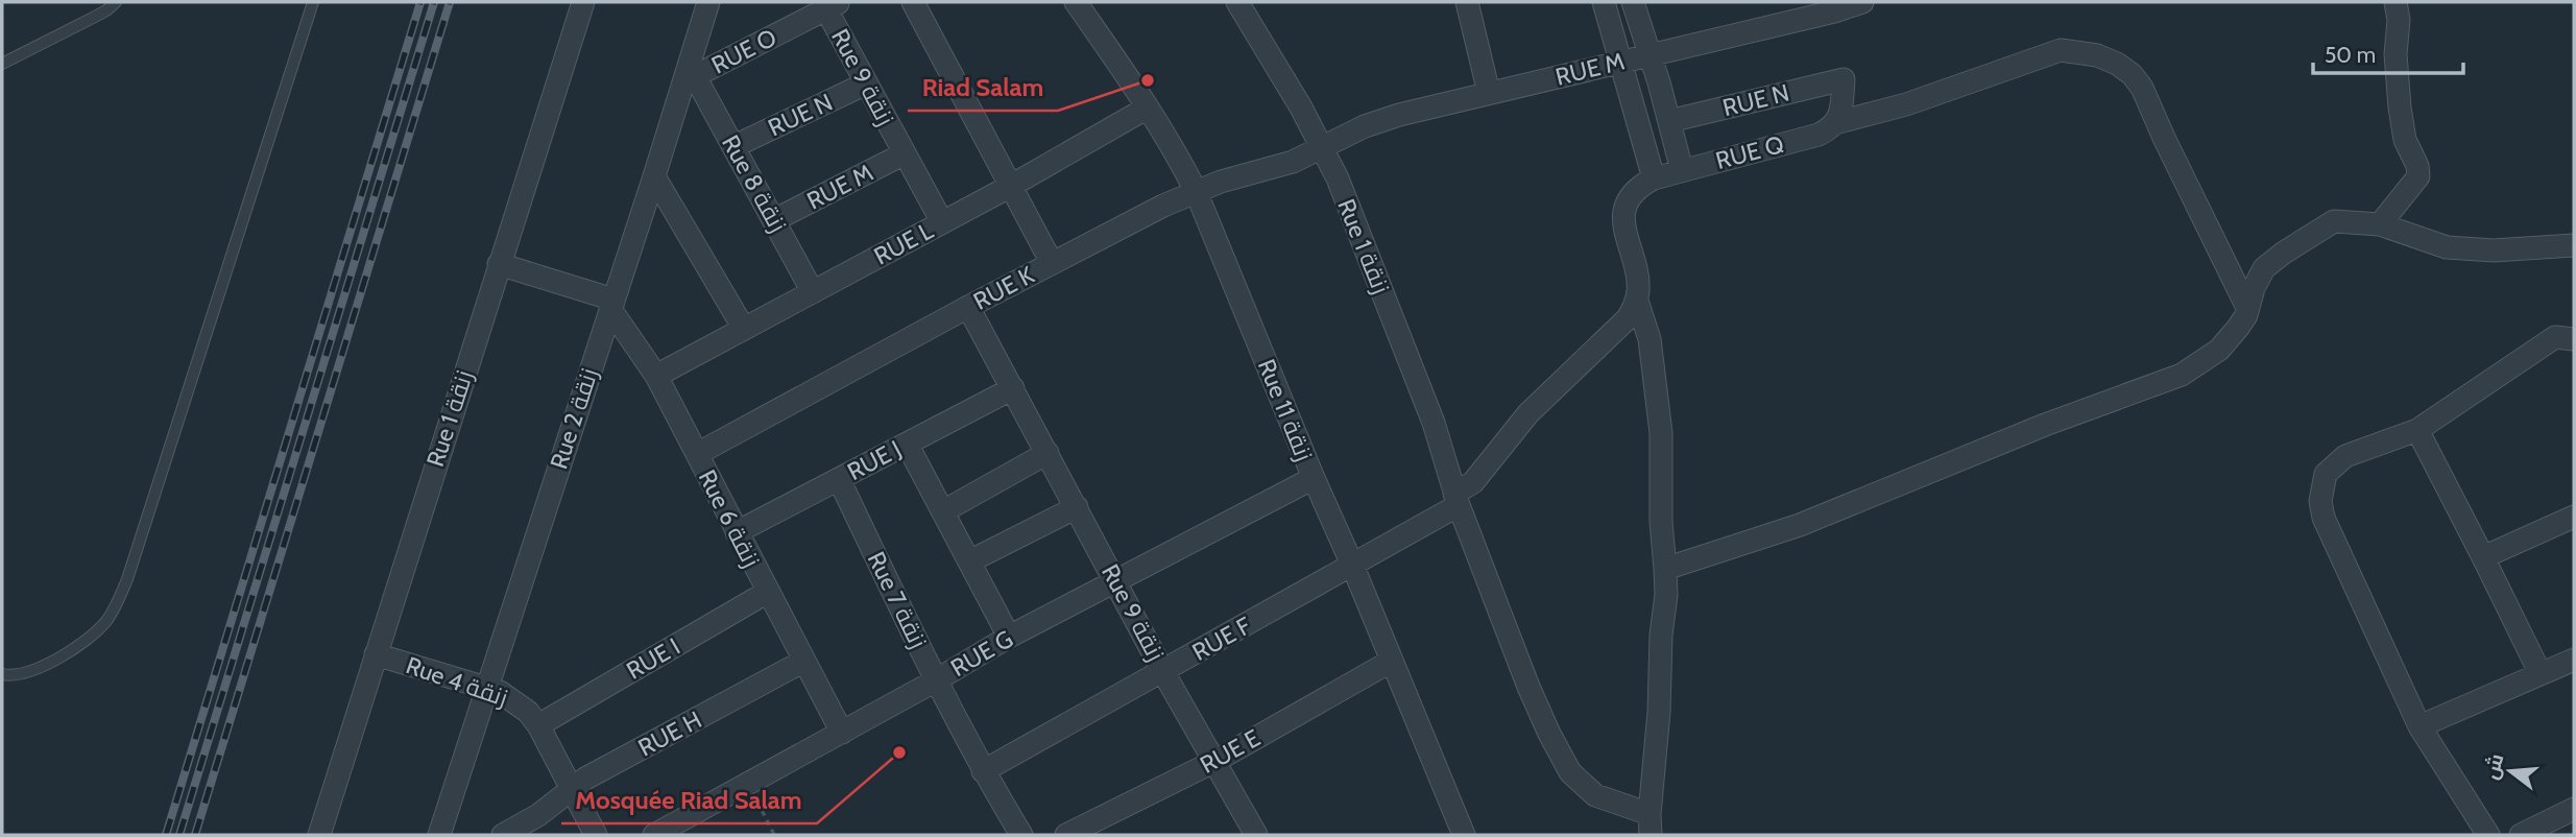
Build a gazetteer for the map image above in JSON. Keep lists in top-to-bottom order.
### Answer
{
  "streets": {
    "street": [
      "RUE O",
      "RUE M",
      "Rue 9 زنقة",
      "RUE N",
      "RUE Q",
      "Rue 8 زنقة",
      "RUE L",
      "Rue 1 زنقة",
      "RUE K",
      "Rue 11 زنقة",
      "Rue 2 زنقة",
      "RUE J",
      "Rue 6 زنقة",
      "Rue 7 زنقة",
      "RUE F",
      "RUE G",
      "RUE I",
      "Rue 4 زنقة",
      "RUE H",
      "RUE E"
    ]
  },
  "crossings": [
    ["RUE O", "Rue 9 زنقة"],
    ["RUE O", "Rue 8 زنقة"],
    ["RUE O", "Rue 2 زنقة"],
    ["RUE M", "Rue 9 زنقة"],
    ["RUE M", "Rue 8 زنقة"],
    ["RUE M", "Rue 1 زنقة"],
    ["RUE M", "RUE K"],
    ["Rue 9 زنقة", "RUE N"],
    ["Rue 9 زنقة", "RUE L"],
    ["Rue 9 زنقة", "RUE K"],
    ["Rue 9 زنقة", "RUE J"],
    ["Rue 9 زنقة", "RUE F"],
    ["Rue 9 زنقة", "RUE G"],
    ["Rue 9 زنقة", "RUE E"],
    ["RUE N", "RUE Q"],
    ["RUE N", "Rue 8 زنقة"],
    ["Rue 8 زنقة", "RUE L"],
    ["Rue 8 زنقة", "Rue 2 زنقة"],
    ["RUE L", "Rue 11 زنقة"],
    ["RUE L", "Rue 6 زنقة"],
    ["Rue 1 زنقة", "RUE K"],
    ["Rue 1 زنقة", "RUE F"],
    ["Rue 1 زنقة", "Rue 4 زنقة"],
    ["RUE K", "Rue 11 زنقة"],
    ["RUE K", "Rue 6 زنقة"],
    ["Rue 11 زنقة", "RUE F"],
    ["Rue 11 زنقة", "RUE G"],
    ["Rue 11 زنقة", "RUE E"],
    ["Rue 2 زنقة", "Rue 6 زنقة"],
    ["Rue 2 زنقة", "Rue 4 زنقة"],
    ["RUE J", "Rue 6 زنقة"],
    ["RUE J", "Rue 7 زنقة"],
    ["Rue 6 زنقة", "RUE G"],
    ["Rue 6 زنقة", "RUE I"],
    ["Rue 6 زنقة", "RUE H"],
    ["Rue 7 زنقة", "RUE F"],
    ["Rue 7 زنقة", "RUE G"],
    ["RUE I", "Rue 4 زنقة"],
    ["Rue 4 زنقة", "RUE H"]
  ],
  "places": ["Riad Salam", "Mosquée Riad Salam"],
  "scale_bar": "50 m",
  "north": "left"
}
